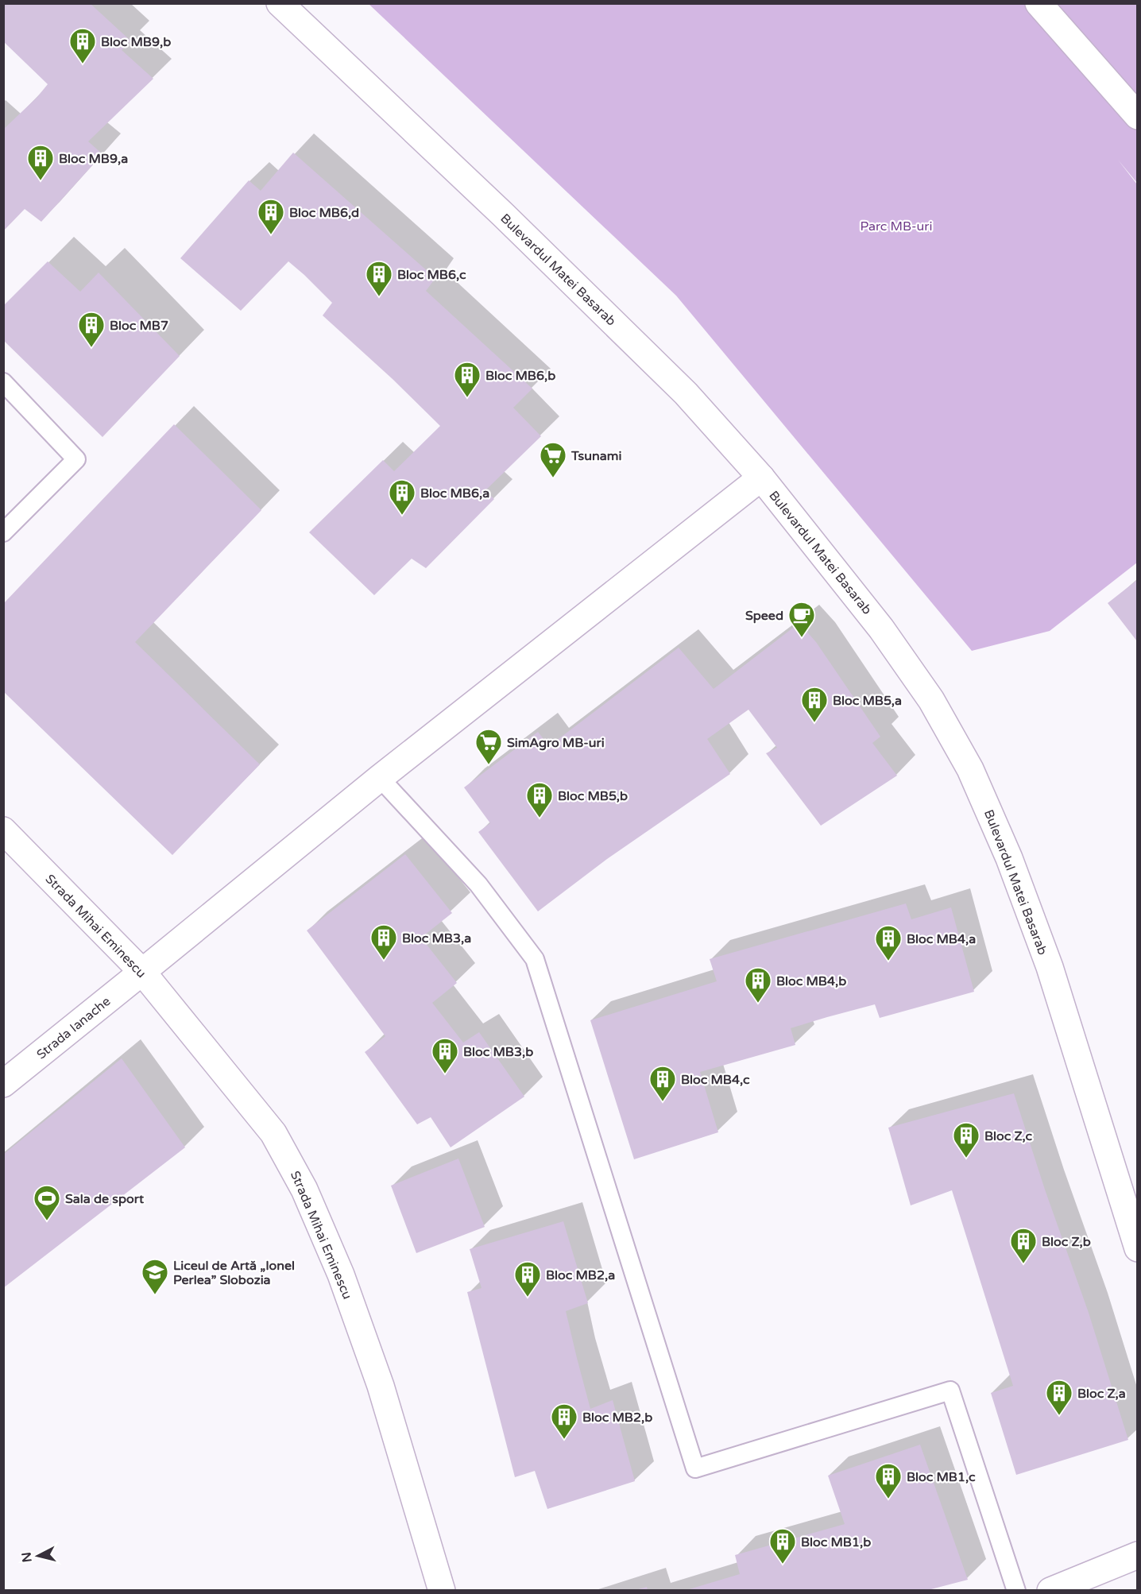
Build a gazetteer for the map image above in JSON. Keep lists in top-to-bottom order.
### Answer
{
  "streets": {
    "main road": ["Bulevardul Matei Basarab", "Strada Mihai Eminescu", "Strada Ianache"]
  },
  "crossings": [
    ["Bulevardul Matei Basarab", "Strada Ianache"],
    ["Strada Mihai Eminescu", "Strada Ianache"]
  ],
  "parks": ["Parc MB-uri"],
  "places": {
    "building": [
      "Bloc MB9,b",
      "Bloc MB9,a",
      "Bloc MB6,d",
      "Bloc MB6,c",
      "Bloc MB7",
      "Bloc MB6,b",
      "Bloc MB6,a",
      "Bloc MB5,a",
      "Bloc MB5,b",
      "Bloc MB3,a",
      "Bloc MB4,a",
      "Bloc MB4,b",
      "Bloc MB3,b",
      "Bloc MB4,c",
      "Bloc Z,c",
      "Bloc Z,b",
      "Bloc MB2,a",
      "Bloc Z,a",
      "Bloc MB2,b",
      "Bloc MB1,c",
      "Bloc MB1,b"
    ],
    "supermarket": ["Tsunami", "SimAgro MB-uri"],
    "cafe": ["Speed"],
    "sports": ["Sala de sport"],
    "school or university": ["Liceul de Artă „Ionel Perlea” Slobozia"]
  },
  "north": "left"
}
